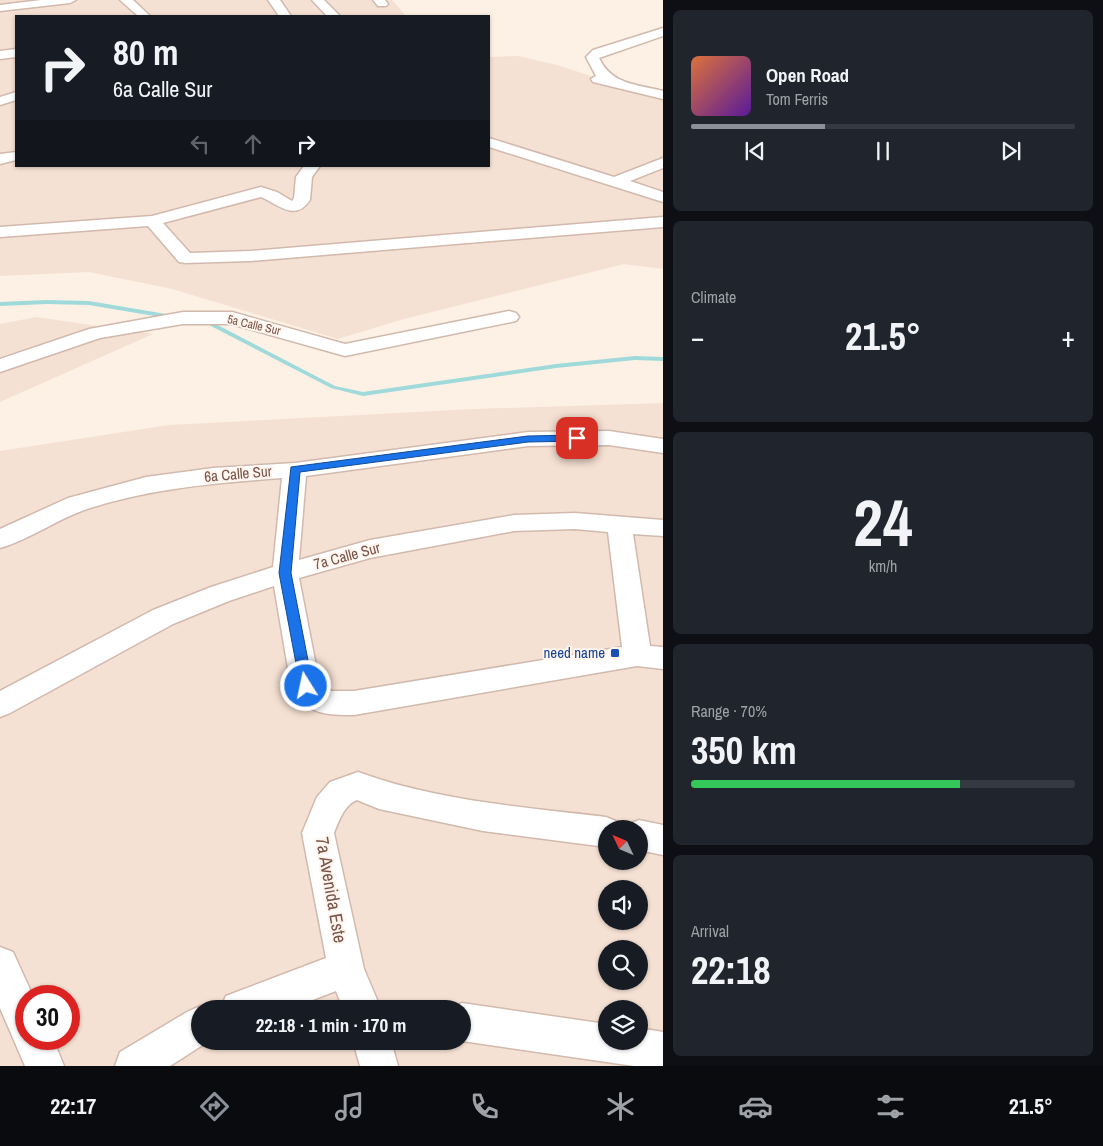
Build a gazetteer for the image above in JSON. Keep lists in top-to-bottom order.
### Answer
{
  "streets": {
    "street": [
      "5a Calle Sur",
      "6a Calle Sur",
      "7a Calle Sur",
      "7a Avenida Este"
    ]
  },
  "places": {
    "transit": ["need name"]
  },
  "north": "top left",
  "page": {
    "turn": ["80 m", "6a Calle Sur"],
    "song": ["Open Road", "Tom Ferris"],
    "tile": [
      "Climate",
      ["24", "km/h"],
      ["Range · 70%", "350 km"],
      ["Arrival", "22:18"]
    ],
    "heat": ["−", "21.5°", "+"],
    "limit": "30",
    "trip": "22:18 · 1 min · 170 m",
    "tabs": ["22:17", "21.5°"]
  }
}
